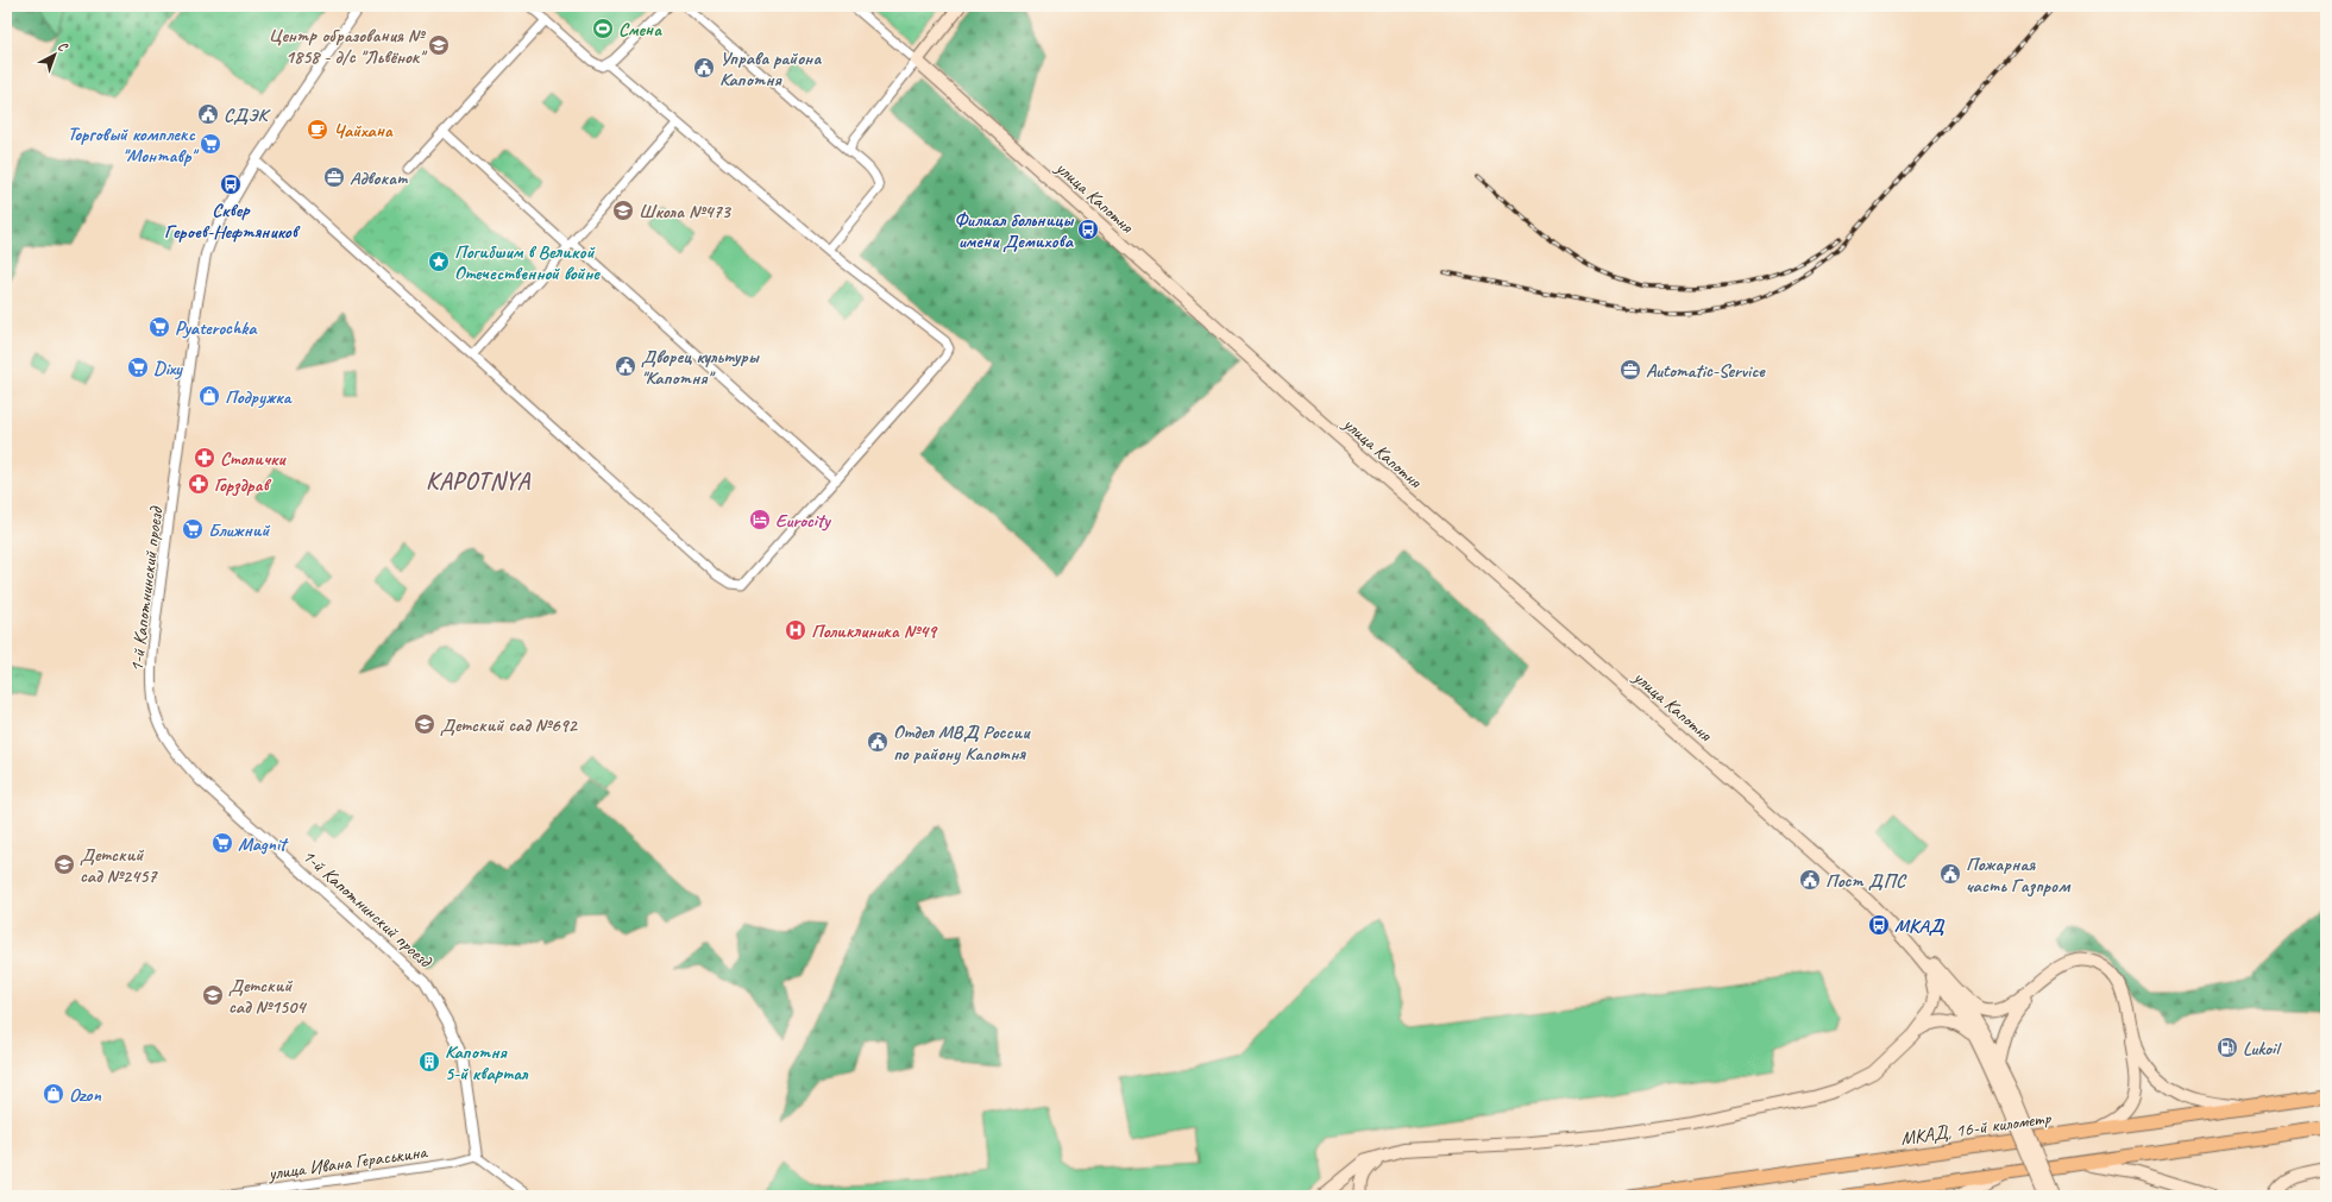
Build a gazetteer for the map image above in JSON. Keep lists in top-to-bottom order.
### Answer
{
  "streets": {
    "highway": ["МКАД, 16-й километр"],
    "main road": ["улица Капотня"],
    "street": ["1-й Капотнинский проезд", "улица Ивана Гераськина"]
  },
  "crossings": [
    ["1-й Капотнинский проезд", "улица Ивана Гераськина"]
  ],
  "districts": ["KAPOTNYA"],
  "places": {
    "sports": ["Смена"],
    "school or university": [
      "Центр образования № 1858 - д/с \"Львёнок\"",
      "Школа №473",
      "Детский сад №692",
      "Детский сад №2457",
      "Детский сад №1504"
    ],
    "public building": [
      "Управа района Капотня",
      "СДЭК",
      "Дворец культуры \"Капотня\"",
      "Отдел МВД России по району Капотня",
      "Пожарная часть Газпром",
      "Пост ДПС"
    ],
    "cafe": ["Чайхана"],
    "supermarket": [
      "Торговый комплекс \"Монтавр\"",
      "Pyaterochka",
      "Dixy",
      "Ближний",
      "Magnit"
    ],
    "office": ["Адвокат", "Automatic-Service"],
    "bus stop": ["Сквер Героев-Нефтяников", "Филиал больницы имени Демихова", "МКАД"],
    "place": ["Погибшим в Великой Отечественной войне"],
    "shop": ["Подружка", "Ozon"],
    "pharmacy": ["Столички", "Горздрав"],
    "hotel": ["Eurocity"],
    "hospital": ["Поликлиника №49"],
    "fuel station": ["Lukoil"],
    "building": ["Капотня 5-й квартал"]
  },
  "north": "top right"
}
